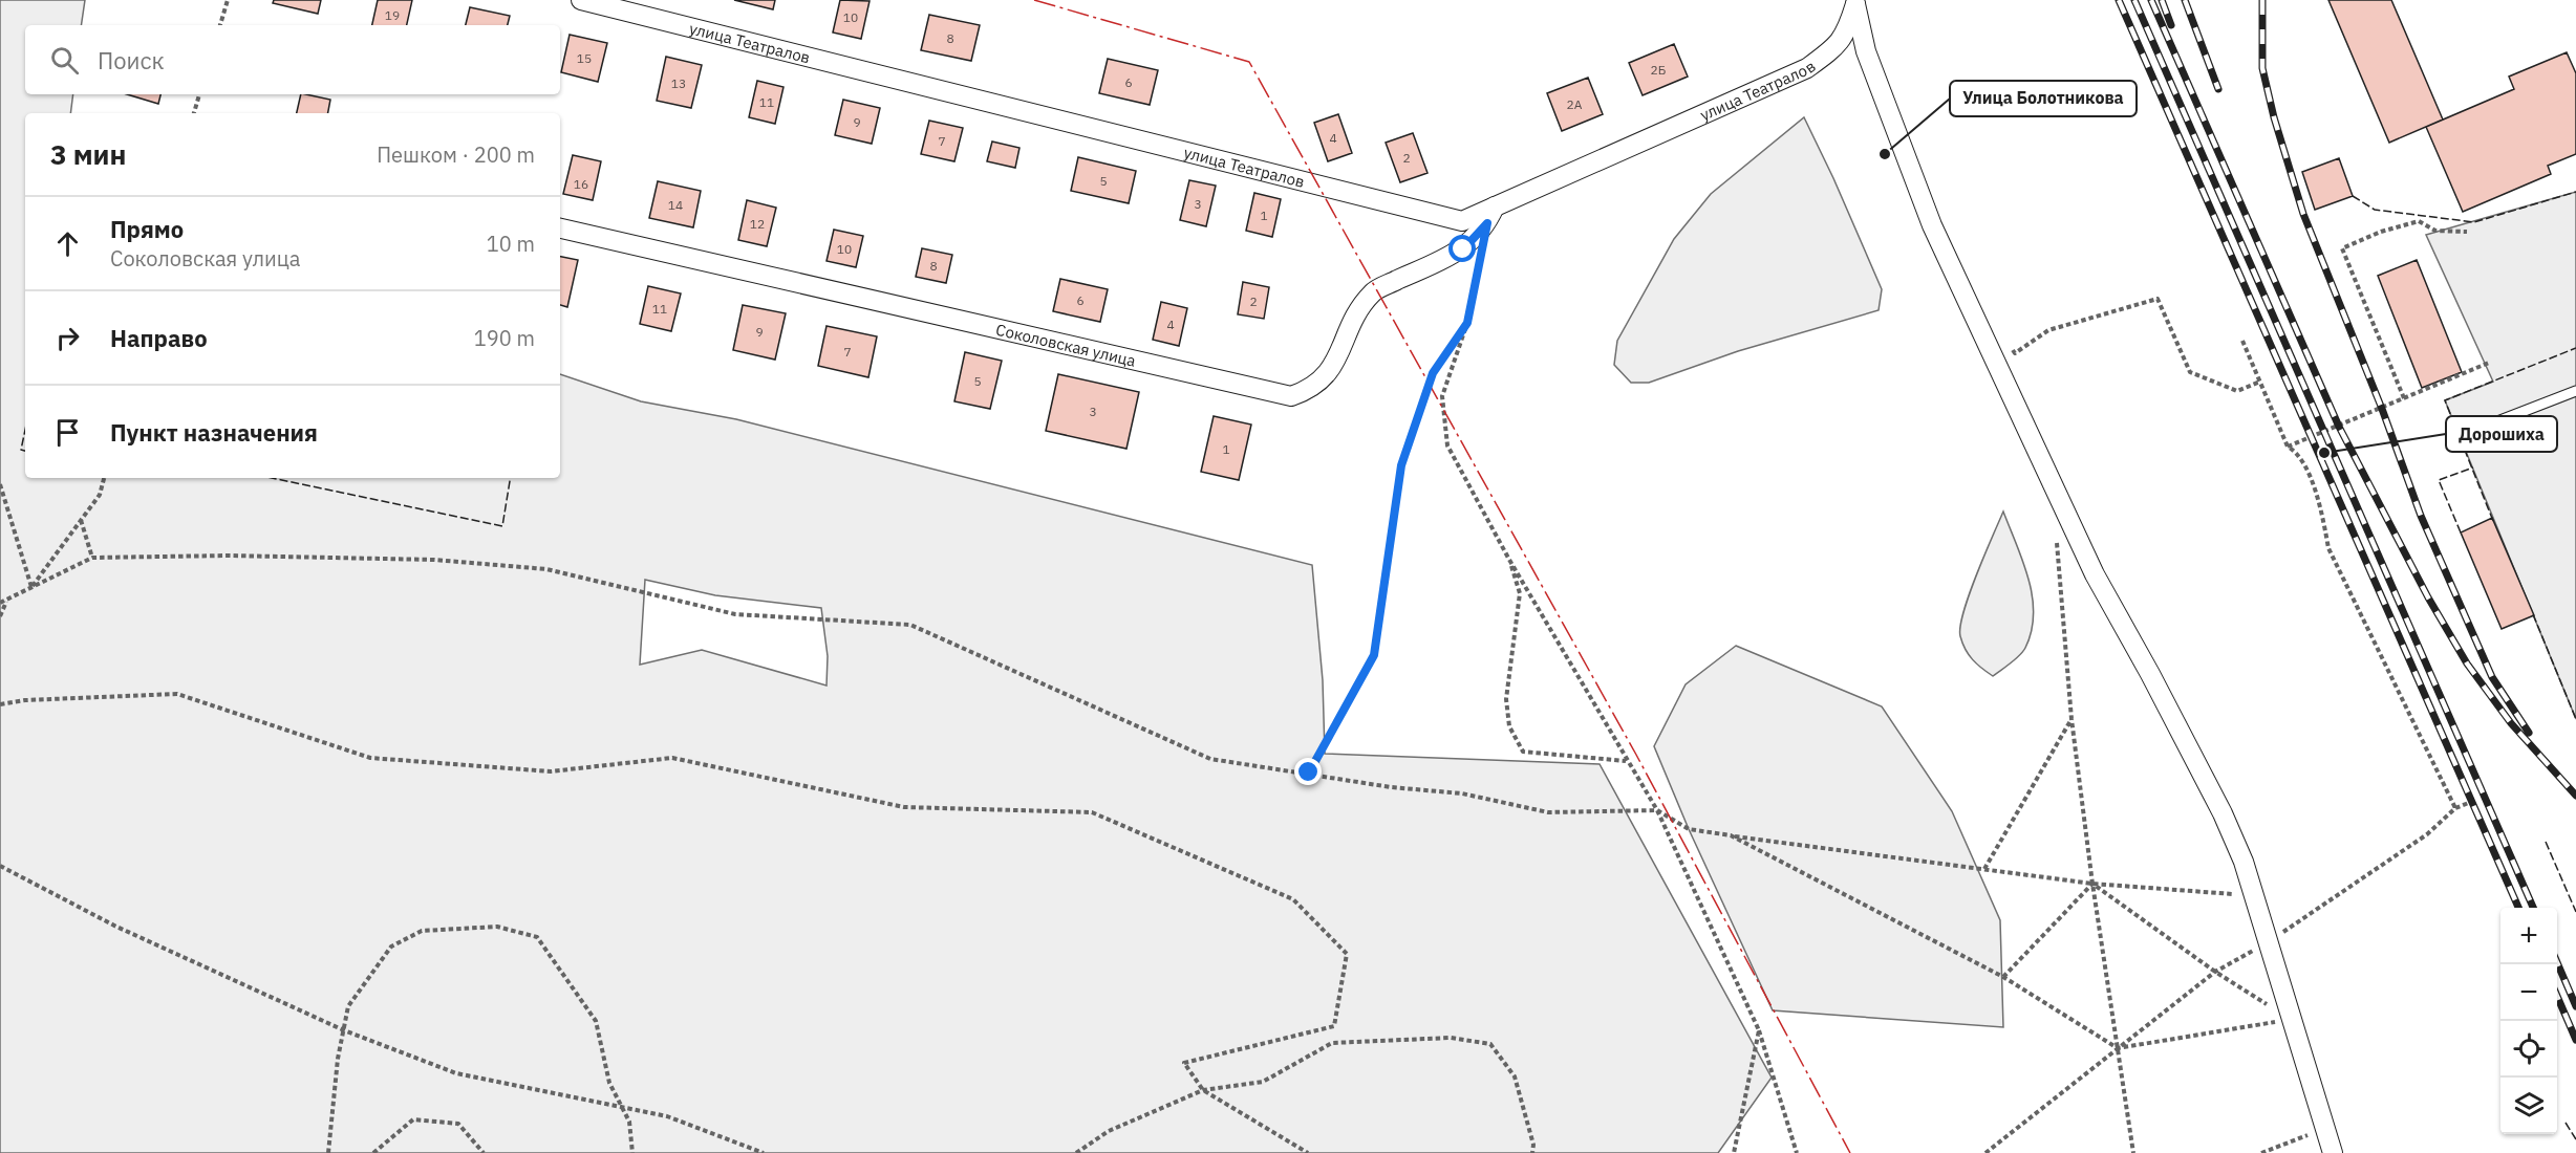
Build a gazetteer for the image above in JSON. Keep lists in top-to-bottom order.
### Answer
{
  "streets": {
    "street": ["улица Театралов", "Соколовская улица"]
  },
  "crossings": [
    ["улица Театралов", "Соколовская улица"]
  ],
  "places": ["Улица Болотникова", "Дорошиха"],
  "house_numbers": [
    "19",
    "10",
    "8",
    "15",
    "2Б",
    "6",
    "13",
    "11",
    "2А",
    "9",
    "4",
    "7",
    "2",
    "5",
    "16",
    "3",
    "14",
    "1",
    "12",
    "10",
    "8",
    "6",
    "2",
    "11",
    "4",
    "9",
    "7",
    "5",
    "3",
    "1"
  ],
  "page": {
    "search": "Поиск",
    "heading": ["3 мин", "Пешком · 200 m"],
    "list": [
      ["Прямо", "Соколовская улица", "10 m"],
      ["Направо", "190 m"],
      "Пункт назначения"
    ],
    "map_buttons": ["+", "−"]
  }
}
